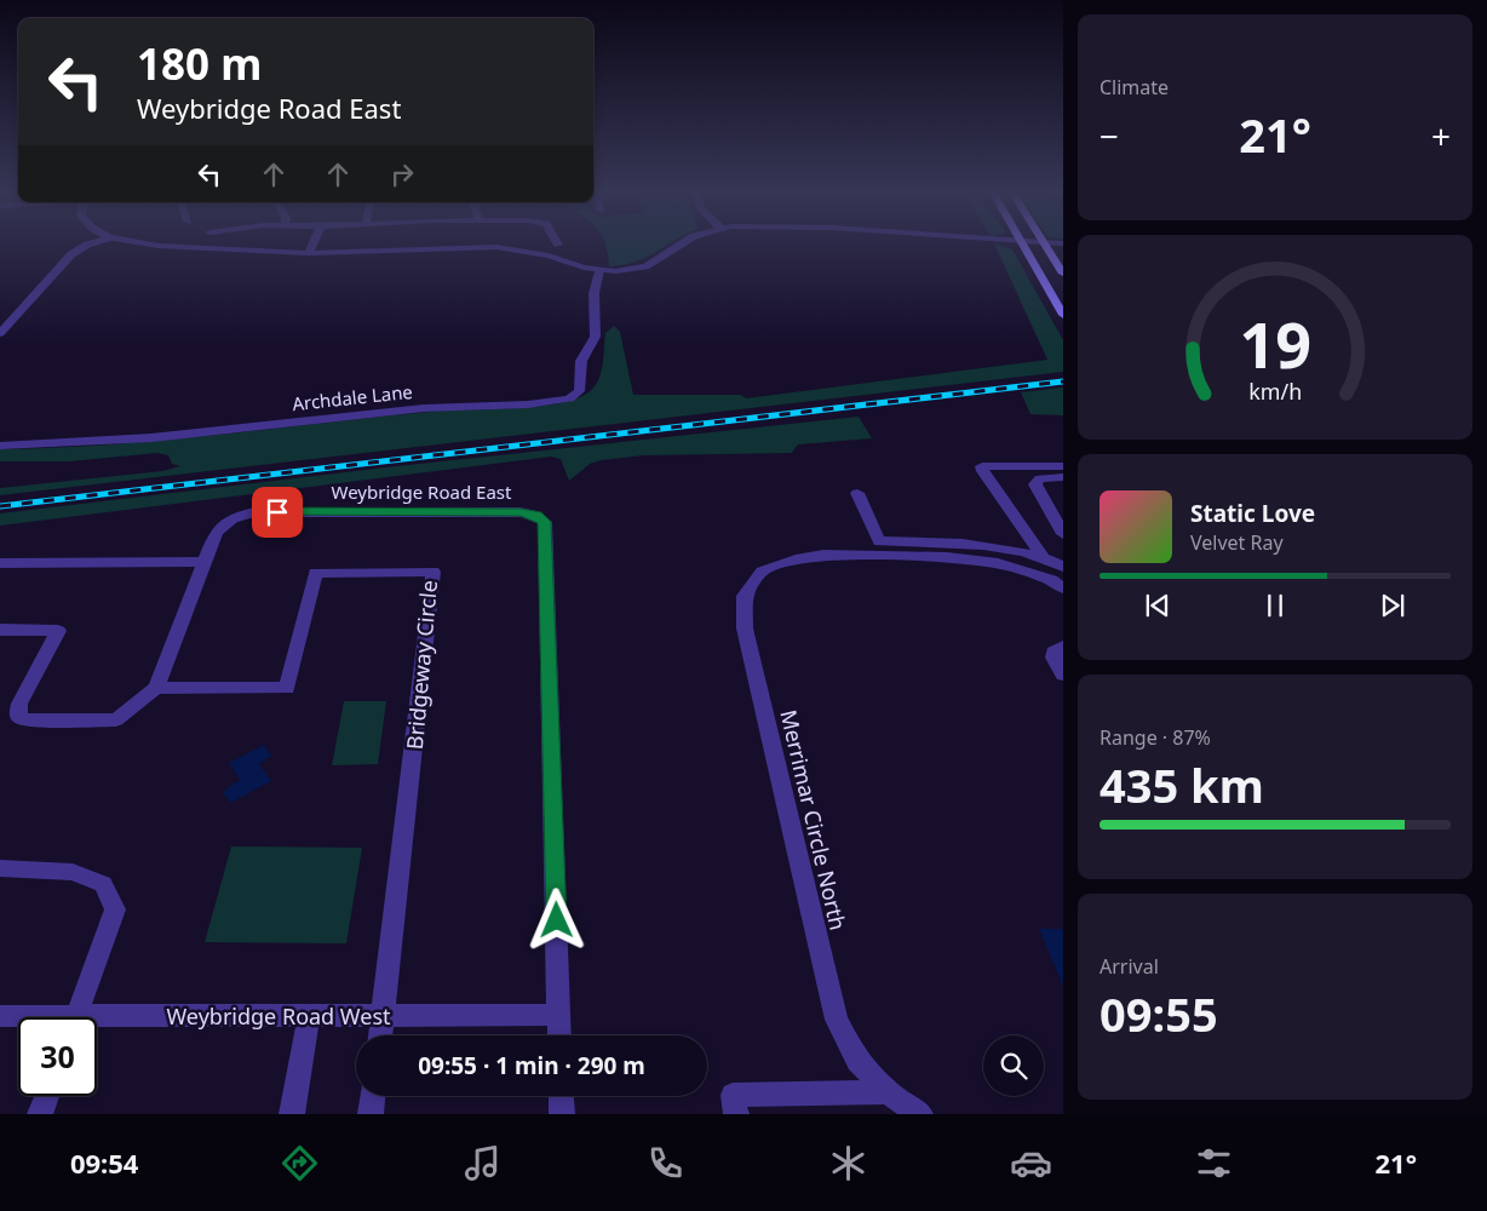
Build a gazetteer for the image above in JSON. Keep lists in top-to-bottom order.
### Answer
{
  "streets": {
    "street": [
      "Archdale Lane",
      "Weybridge Road East",
      "Bridgeway Circle",
      "Merrimar Circle North",
      "Weybridge Road West"
    ]
  },
  "crossings": [
    ["Weybridge Road East", "Bridgeway Circle"],
    ["Weybridge Road East", "Weybridge Road West"],
    ["Bridgeway Circle", "Weybridge Road West"]
  ],
  "page": {
    "tile": [
      "Climate",
      ["Range · 87%", "435 km"],
      ["Arrival", "09:55"]
    ],
    "turn": ["180 m", "Weybridge Road East"],
    "heat": ["−", "21°", "+"],
    "song": ["Static Love", "Velvet Ray"],
    "limit": "30",
    "trip": "09:55 · 1 min · 290 m",
    "tabs": ["09:54", "21°"],
    "gauge": ["19", "km/h"]
  }
}
